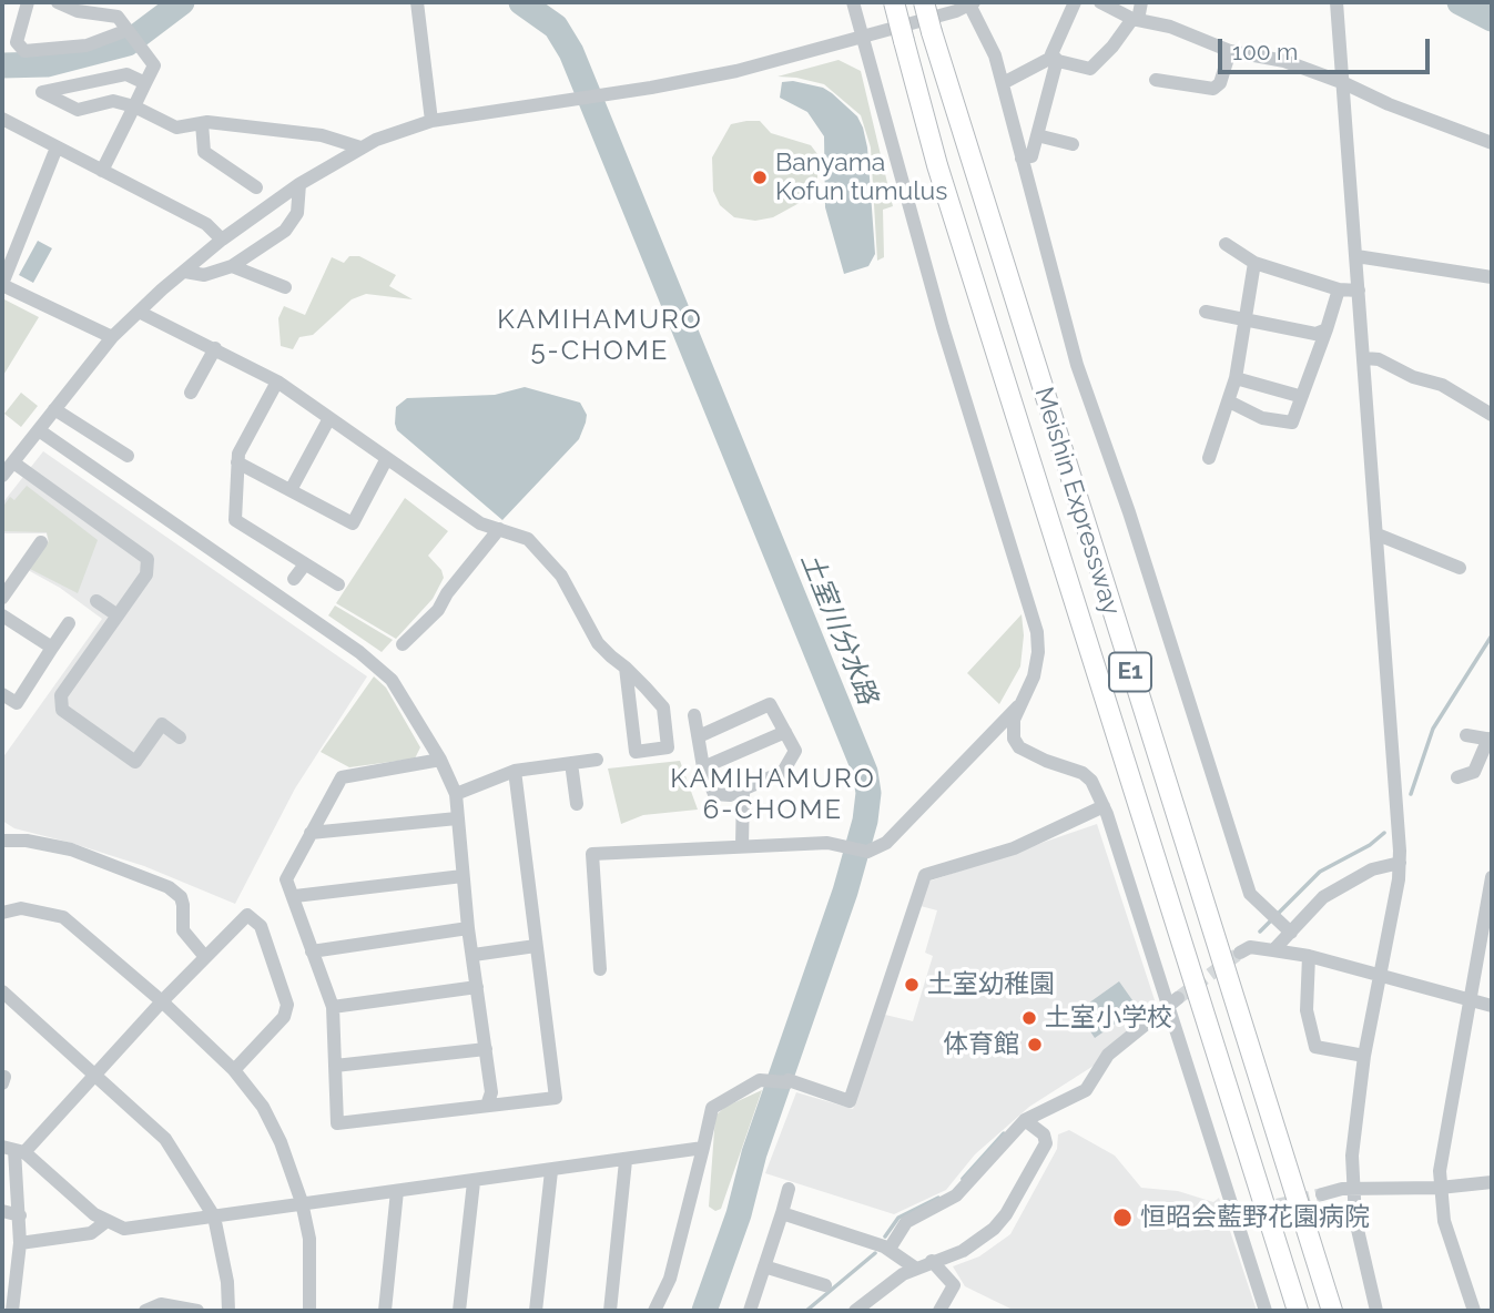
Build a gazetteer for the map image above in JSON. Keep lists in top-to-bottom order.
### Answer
{
  "streets": {
    "highway": ["Meishin Expressway", "E1"]
  },
  "districts": ["KAMIHAMURO 5-CHOME", "KAMIHAMURO 6-CHOME"],
  "water": ["土室川分水路"],
  "places": [
    "Banyama Kofun tumulus",
    "土室幼稚園",
    "土室小学校",
    "体育館",
    "恒昭会藍野花園病院"
  ],
  "scale_bar": "100 m"
}
